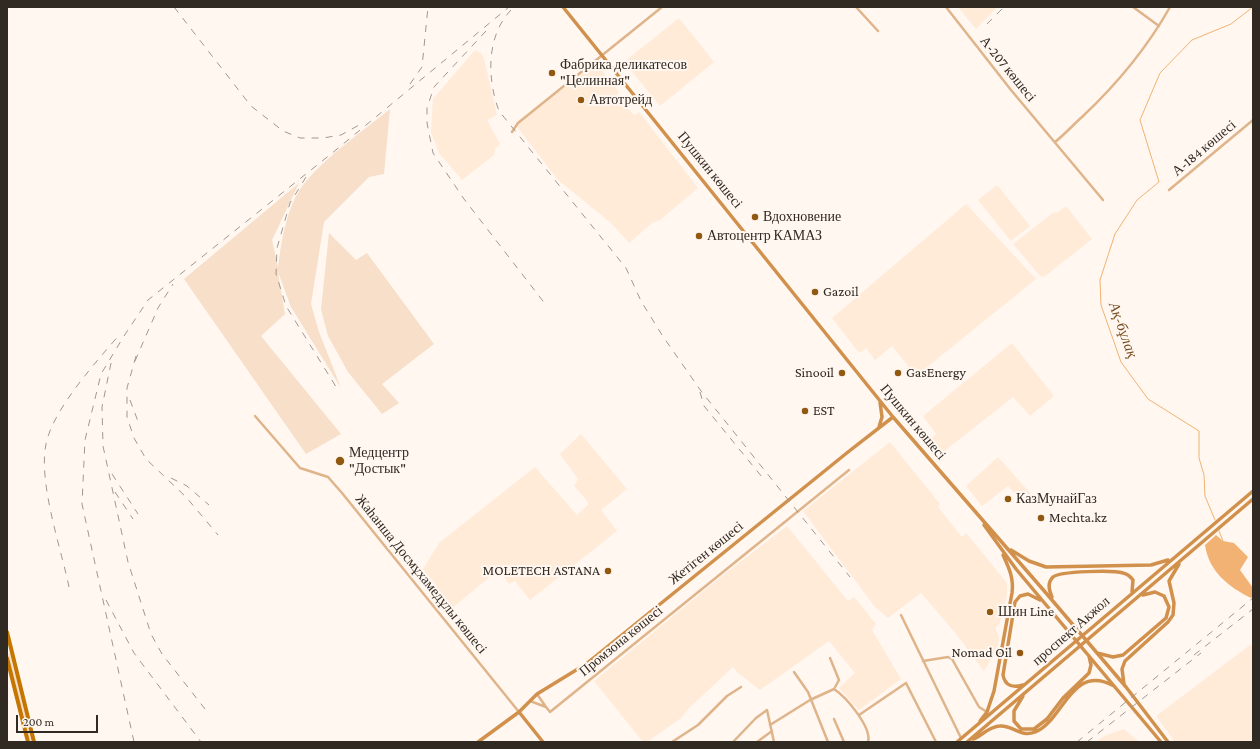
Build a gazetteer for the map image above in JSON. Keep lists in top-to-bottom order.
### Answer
{
  "streets": {
    "main road": [
      "Пушкин көшесі",
      "Жетіген көшесі",
      "Жаһанша Досмұхамедұлы көшесі",
      "проспект Акжол"
    ],
    "street": ["А-207 көшесі", "А-184 көшесі", "Промзона көшесі"]
  },
  "crossings": [
    ["Пушкин көшесі", "Жетіген көшесі"],
    ["Жетіген көшесі", "Жаһанша Досмұхамедұлы көшесі"]
  ],
  "water": ["Ақ-бұлақ"],
  "places": [
    "Фабрика деликатесов \"Целинная\"",
    "Автотрейд",
    "Вдохновение",
    "Автоцентр КАМАЗ",
    "Gazoil",
    "Sinooil",
    "GasEnergy",
    "EST",
    "Медцентр \"Достык\"",
    "КазМунайГаз",
    "Mechta.kz",
    "MOLETECH ASTANA",
    "Шин Line",
    "Nomad Oil"
  ],
  "scale_bar": "200 m"
}
